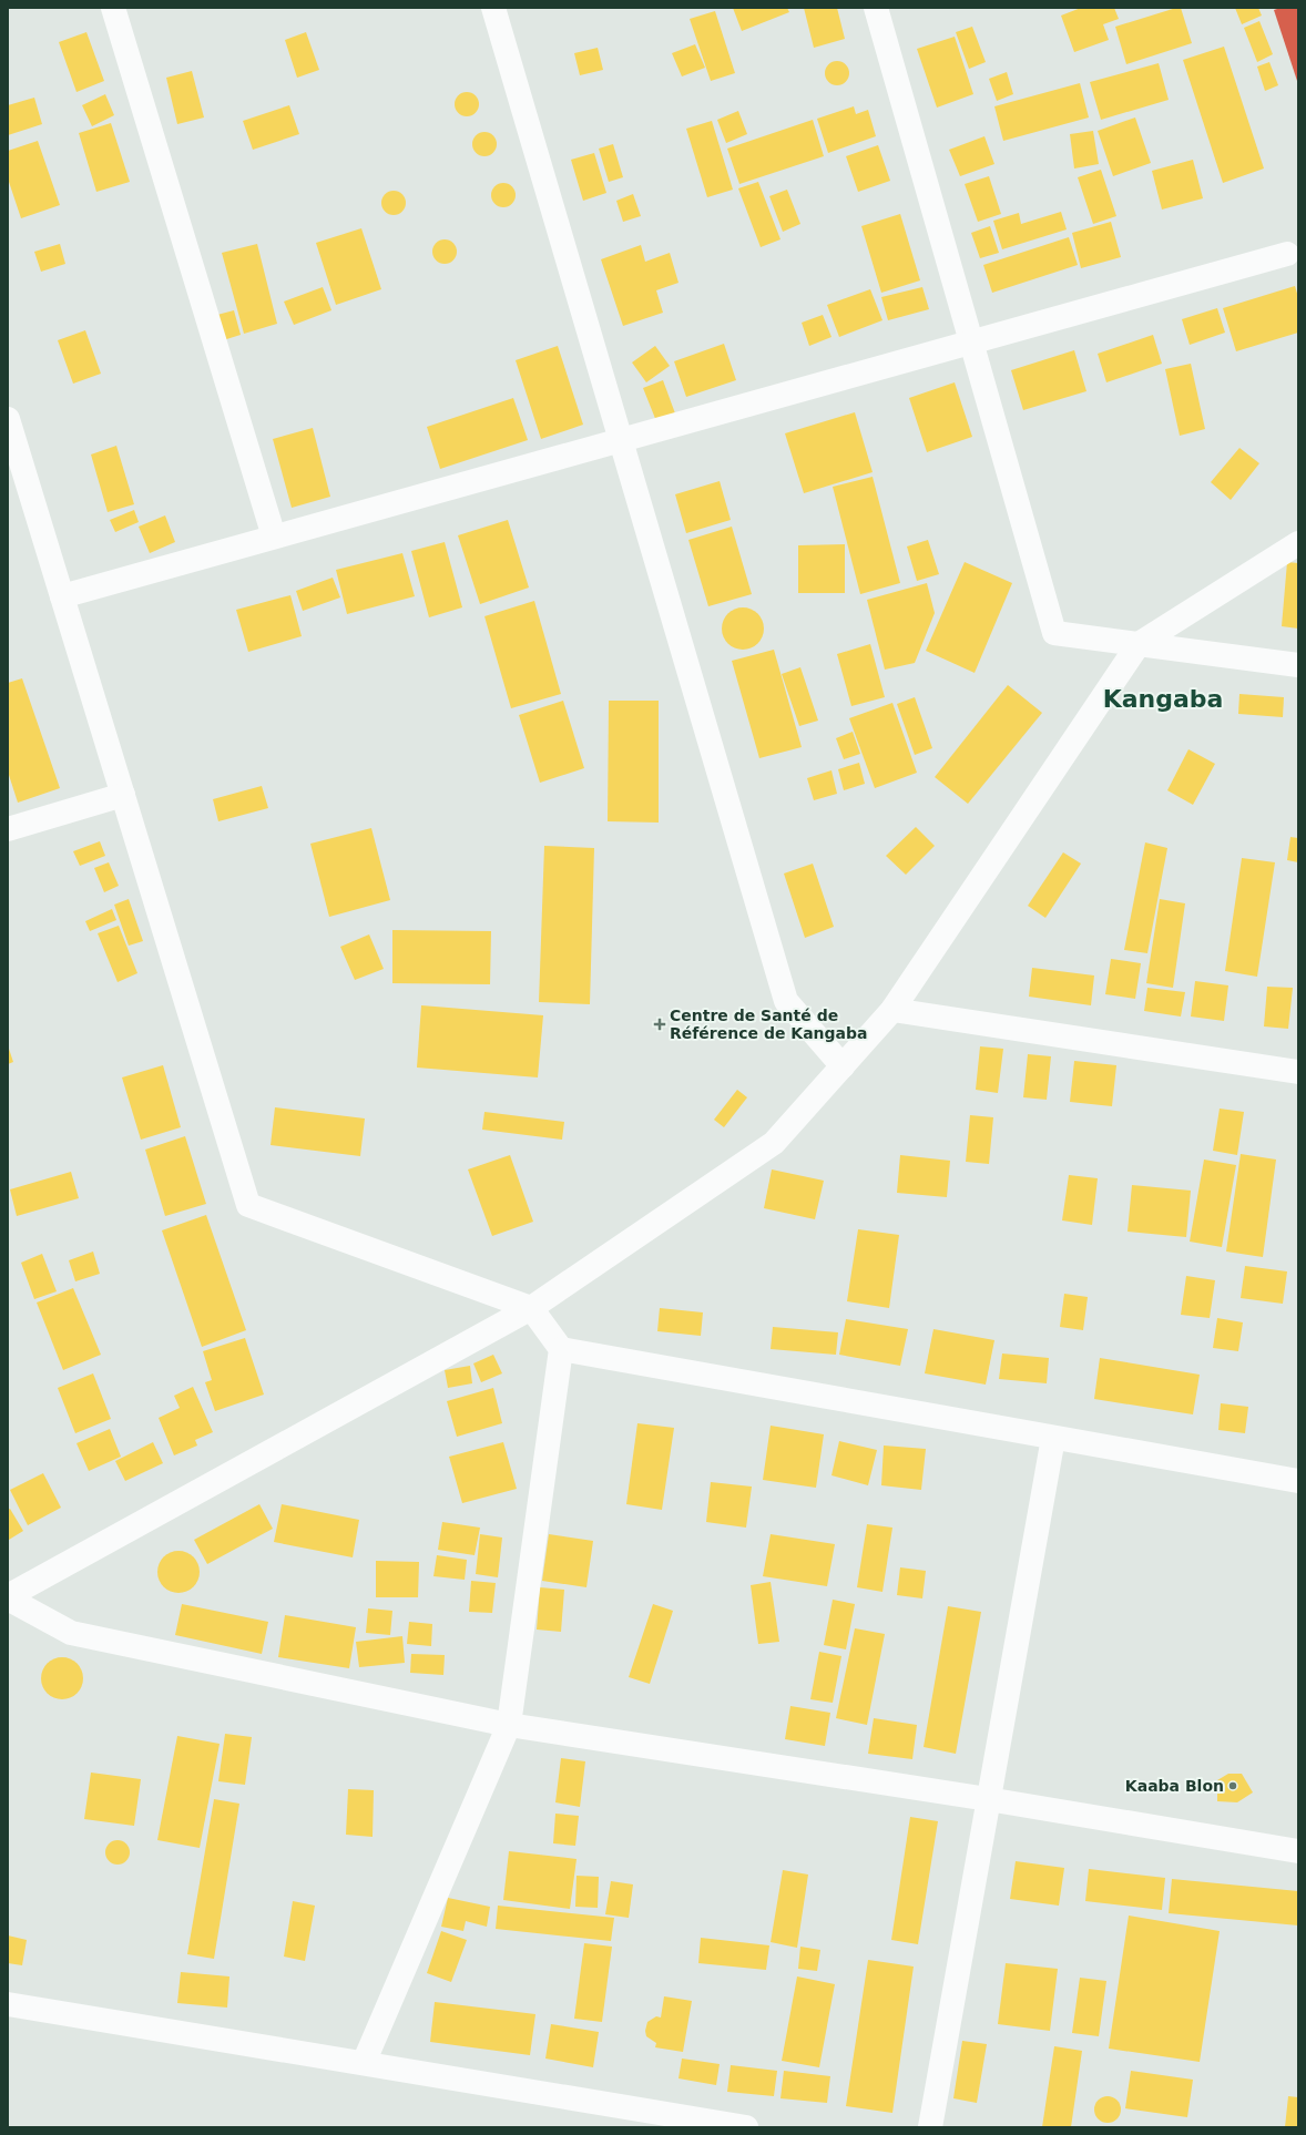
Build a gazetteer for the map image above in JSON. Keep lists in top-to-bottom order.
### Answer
{
  "districts": ["Kangaba"],
  "places": {
    "health": ["Centre de Santé de Référence de Kangaba"],
    "other": ["Kaaba Blon"]
  }
}
